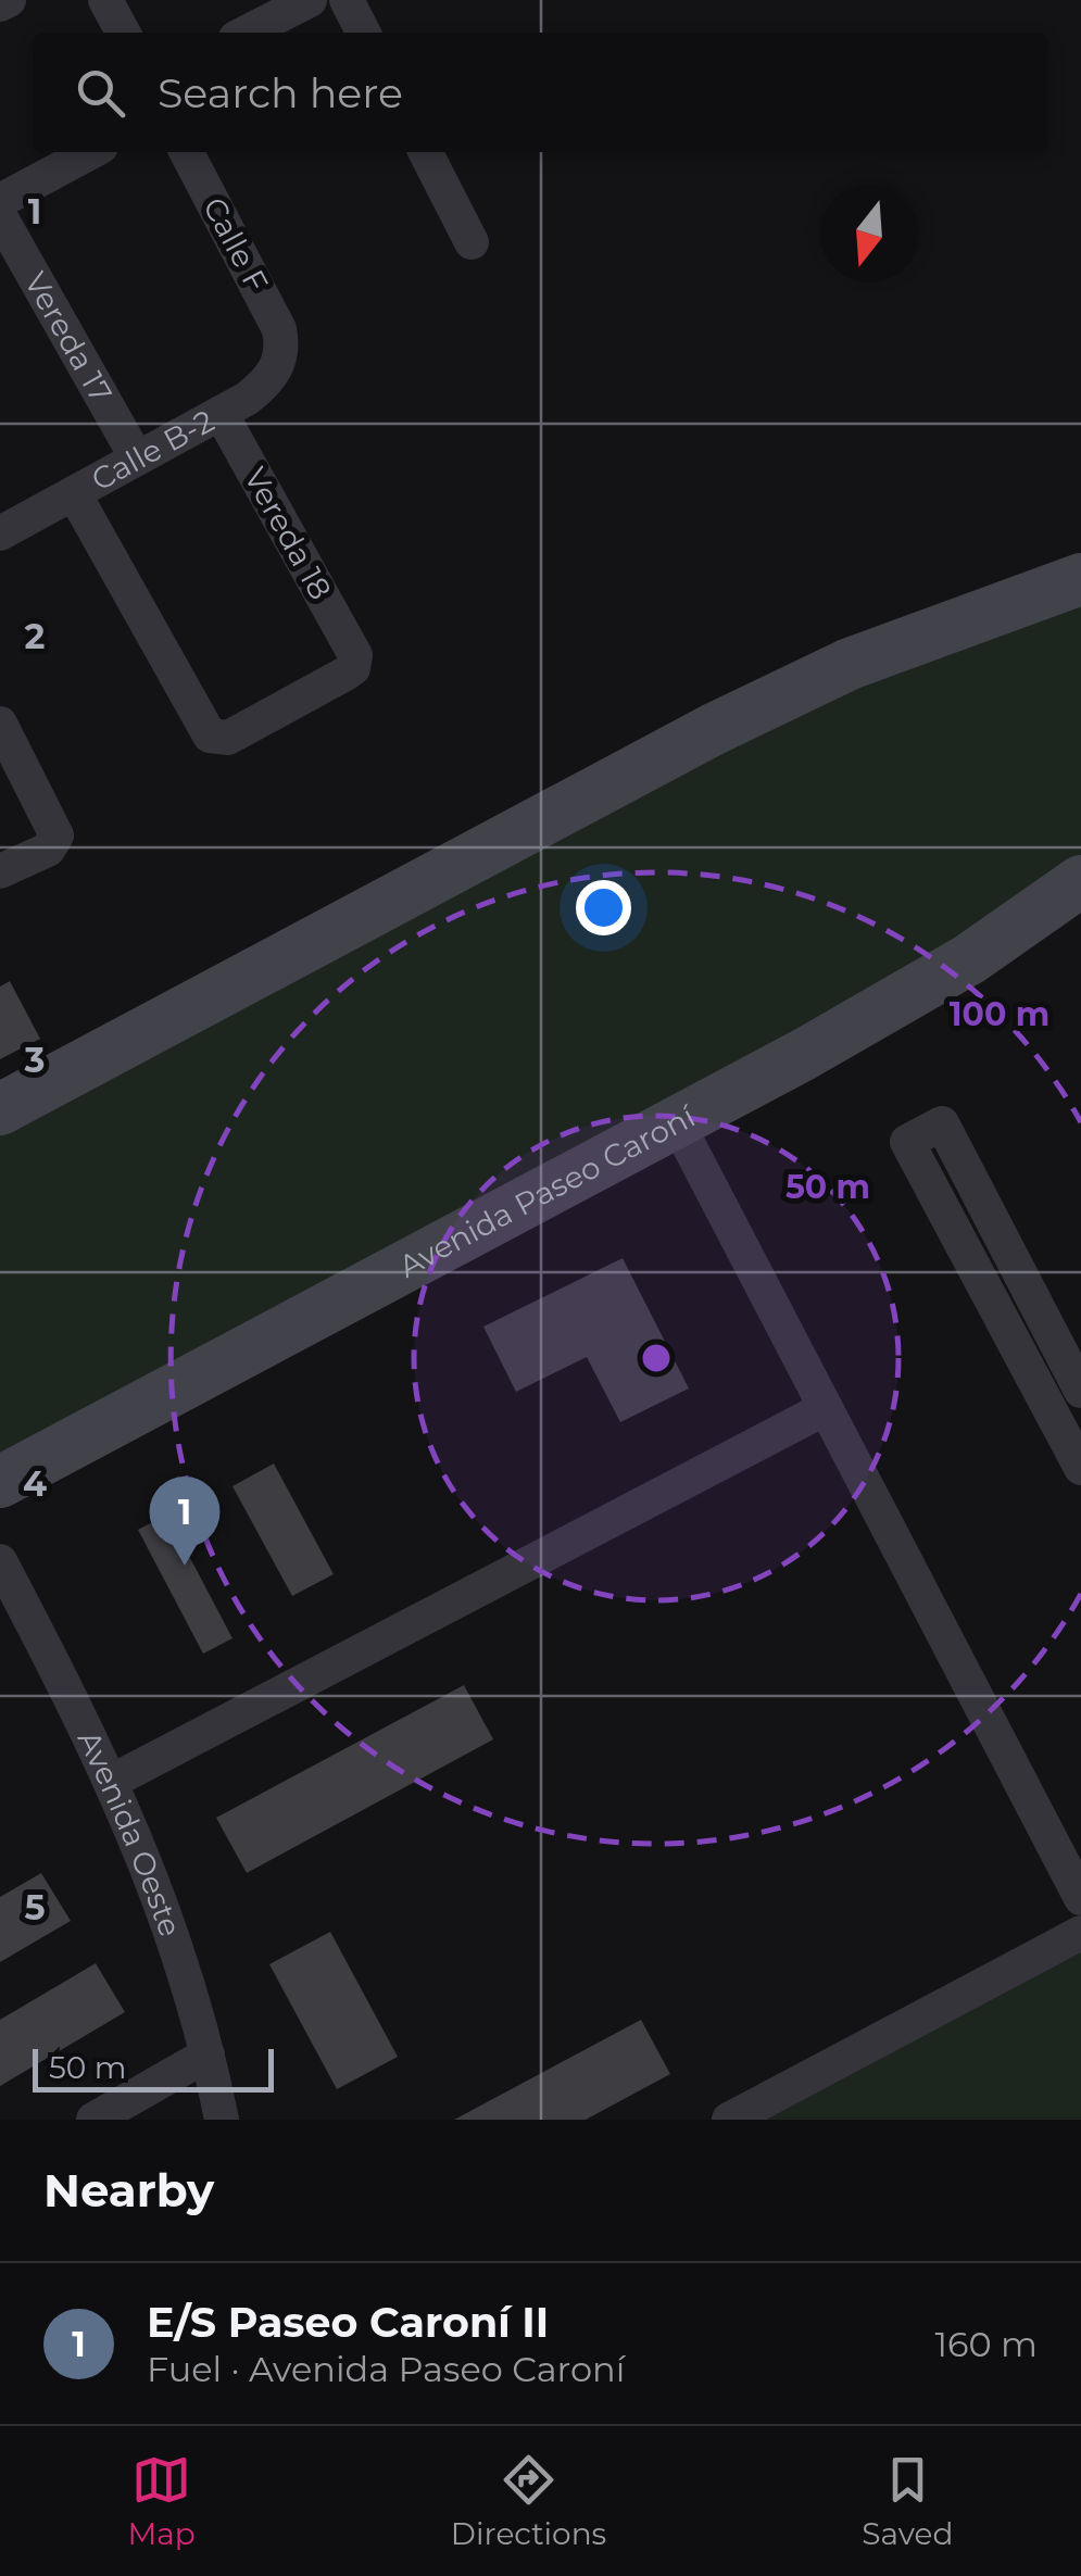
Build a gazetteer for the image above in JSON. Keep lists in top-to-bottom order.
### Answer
{
  "streets": {
    "street": [
      "Calle F",
      "Vereda 17",
      "Calle B-2",
      "Vereda 18",
      "Avenida Paseo Caroní",
      "Avenida Oeste"
    ]
  },
  "crossings": [
    ["Calle F", "Calle B-2"],
    ["Vereda 17", "Calle B-2"],
    ["Calle B-2", "Vereda 18"]
  ],
  "scale_bar": "50 m",
  "north": "bottom",
  "page": {
    "search": "Search here",
    "pins": "1",
    "scale": "50 m",
    "heading": "Nearby",
    "list": [
      {
        "mark": "1",
        "name": "E/S Paseo Caroní II",
        "note": "Fuel · Avenida Paseo Caroní",
        "value": "160 m"
      }
    ],
    "nav": ["Map", "Directions", "Saved"]
  },
  "grid": {
    "rows": [
      "1",
      "2",
      "3",
      "4",
      "5"
    ]
  },
  "rings": ["100 m", "50 m"]
}
